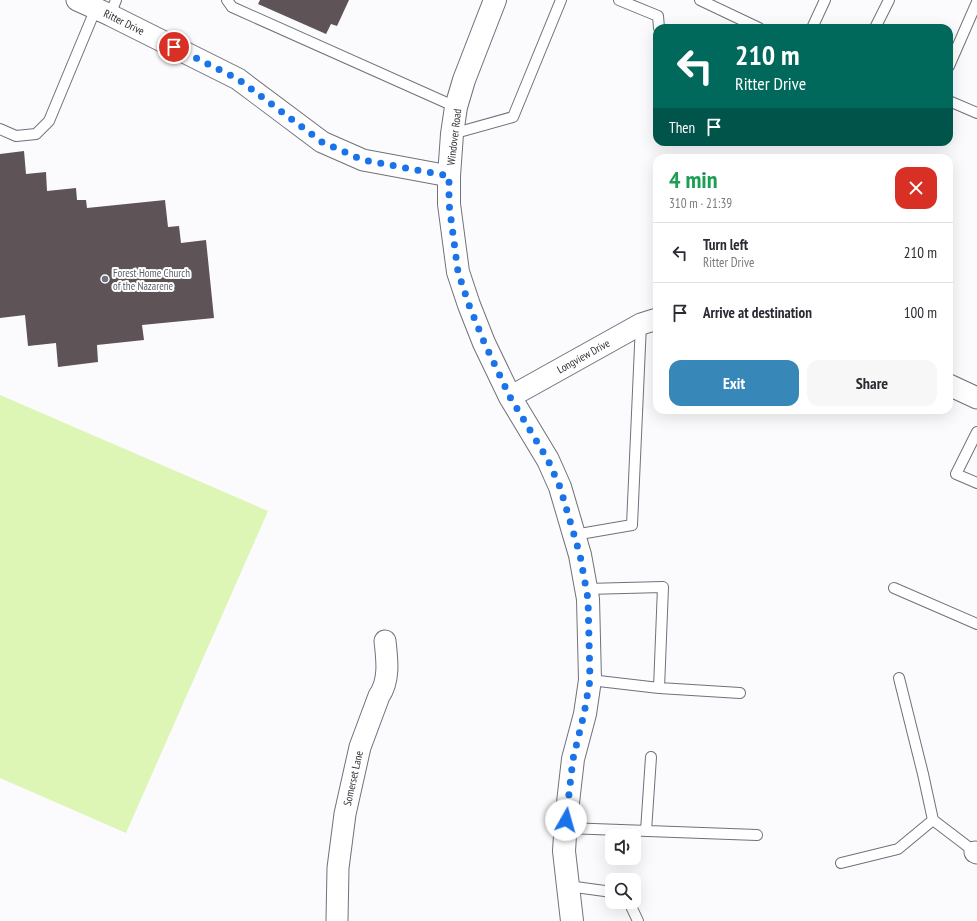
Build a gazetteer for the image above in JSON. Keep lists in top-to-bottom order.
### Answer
{
  "streets": {
    "street": [
      "Ritter Drive",
      "Windover Road",
      "Longview Drive",
      "Somerset Lane"
    ]
  },
  "crossings": [
    ["Ritter Drive", "Windover Road"],
    ["Windover Road", "Longview Drive"]
  ],
  "places": ["Forest Home Church of the Nazarene"],
  "page": {
    "turn": ["210 m", "Ritter Drive"],
    "then": "Then",
    "heading": ["4 min", "310 m · 21:39"],
    "list": [
      {
        "name": "Turn left",
        "note": "Ritter Drive",
        "value": "210 m"
      },
      {
        "name": "Arrive at destination",
        "value": "100 m"
      }
    ],
    "buttons": ["Exit", "Share"]
  }
}
